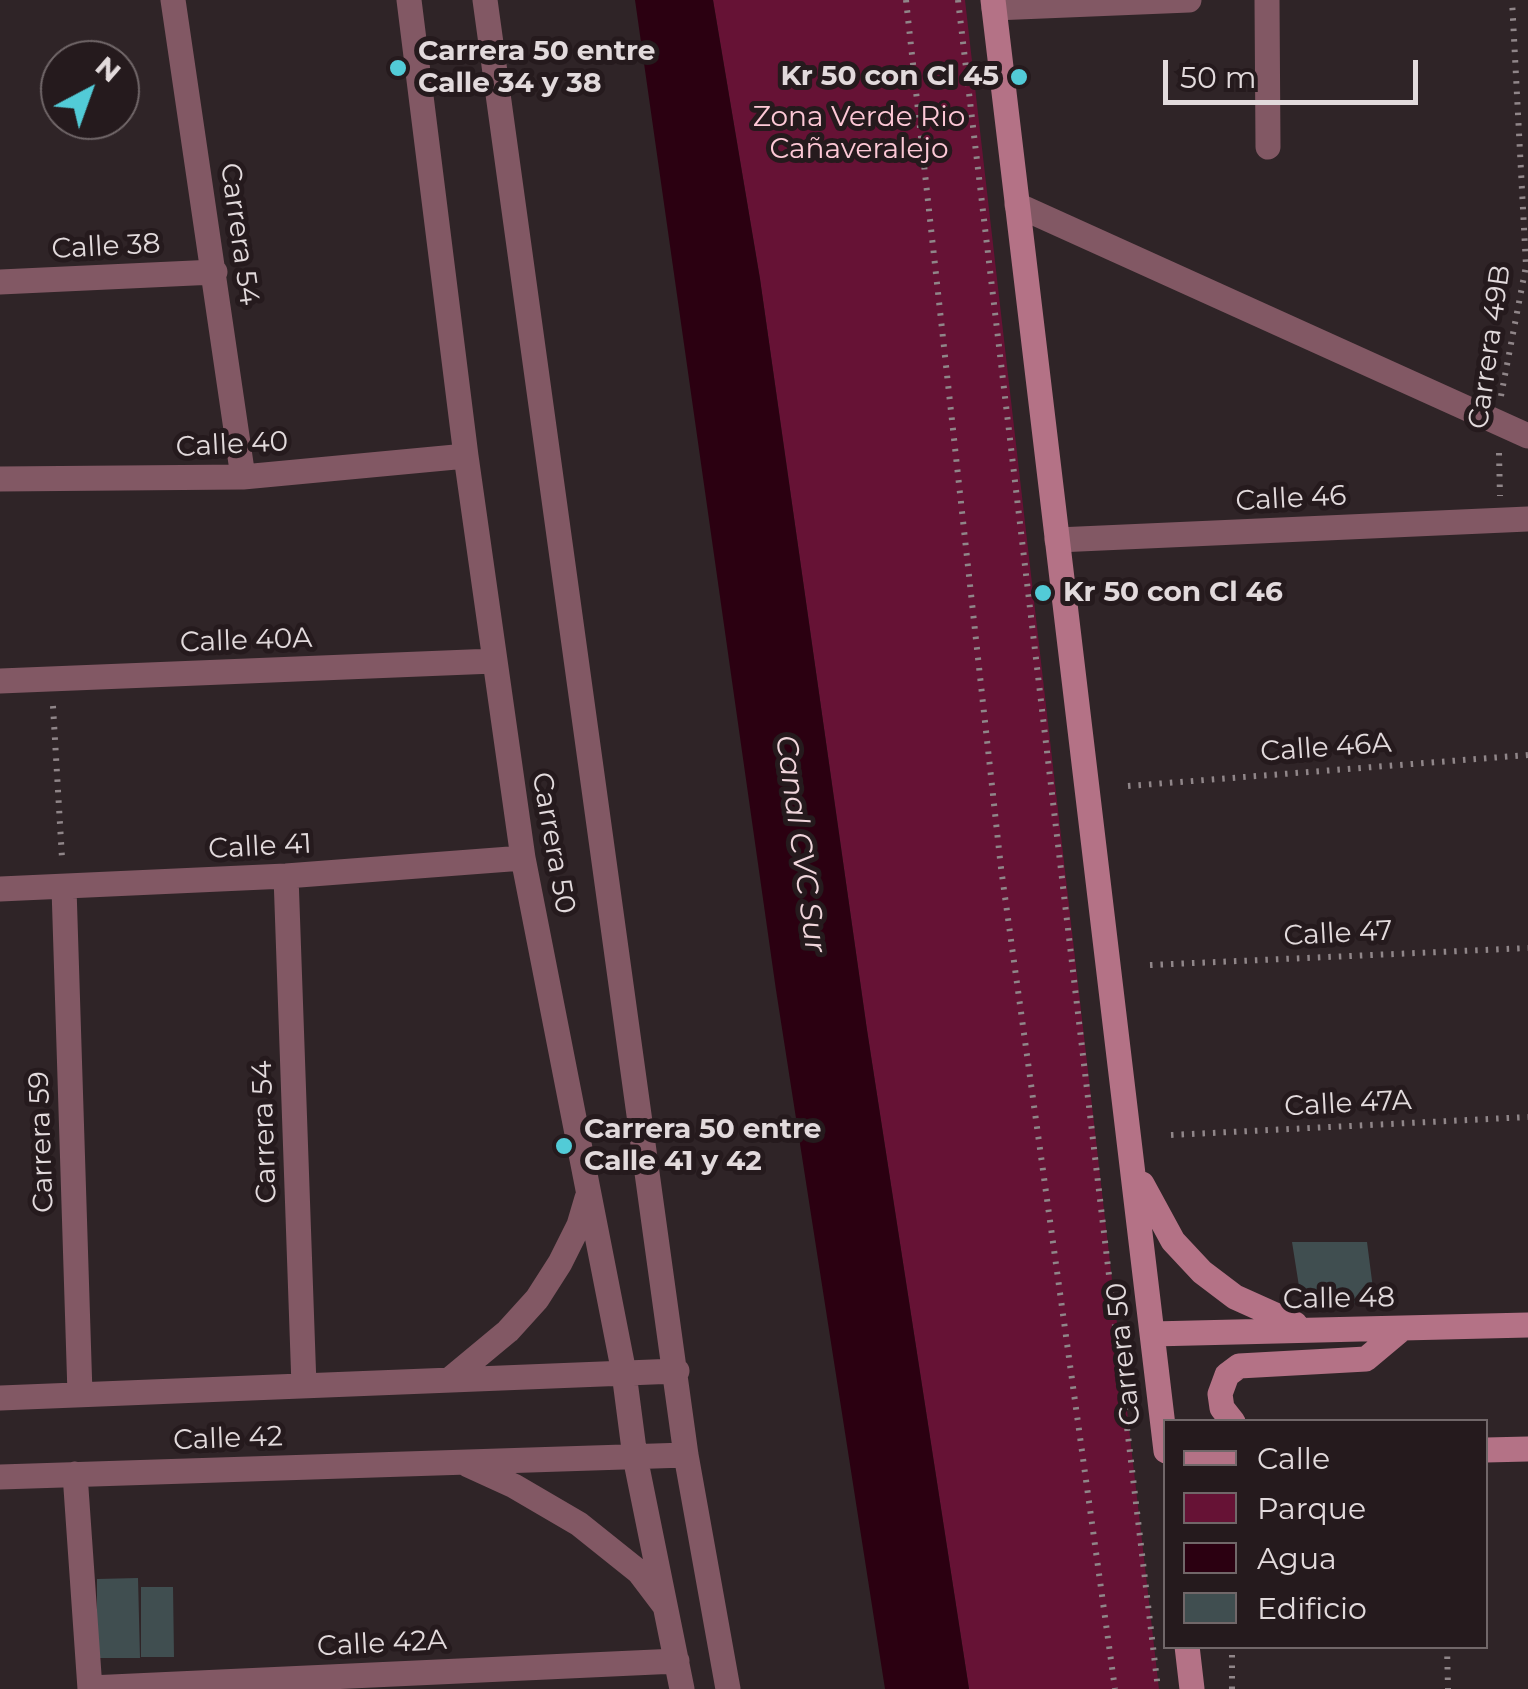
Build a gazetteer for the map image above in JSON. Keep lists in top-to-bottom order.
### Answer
{
  "streets": {
    "street": [
      "Carrera 54",
      "Calle 38",
      "Calle 40",
      "Calle 46",
      "Calle 40A",
      "Carrera 50",
      "Calle 41",
      "Carrera 59",
      "Calle 48",
      "Calle 42",
      "Calle 42A"
    ],
    "path": [
      "Carrera 49B",
      "Calle 46A",
      "Calle 47",
      "Calle 47A"
    ]
  },
  "crossings": [
    ["Carrera 54", "Calle 38"],
    ["Carrera 54", "Calle 40"],
    ["Carrera 54", "Calle 41"],
    ["Carrera 54", "Calle 42"],
    ["Carrera 49B", "Calle 46"],
    ["Calle 40", "Carrera 50"],
    ["Calle 46", "Carrera 50"],
    ["Calle 40A", "Carrera 50"],
    ["Carrera 50", "Calle 41"],
    ["Carrera 50", "Calle 48"],
    ["Carrera 50", "Calle 42"],
    ["Carrera 50", "Calle 42A"],
    ["Calle 41", "Carrera 59"],
    ["Carrera 59", "Calle 42"]
  ],
  "water": ["Canal CVC Sur"],
  "parks": ["Zona Verde Rio Cañaveralejo"],
  "places": [
    "Carrera 50 entre Calle 34 y 38",
    "Kr 50 con Cl 45",
    "Kr 50 con Cl 46",
    "Carrera 50 entre Calle 41 y 42"
  ],
  "legend": [
    "Calle",
    "Parque",
    "Agua",
    "Edificio"
  ],
  "scale_bar": "50 m",
  "north": "top right"
}
